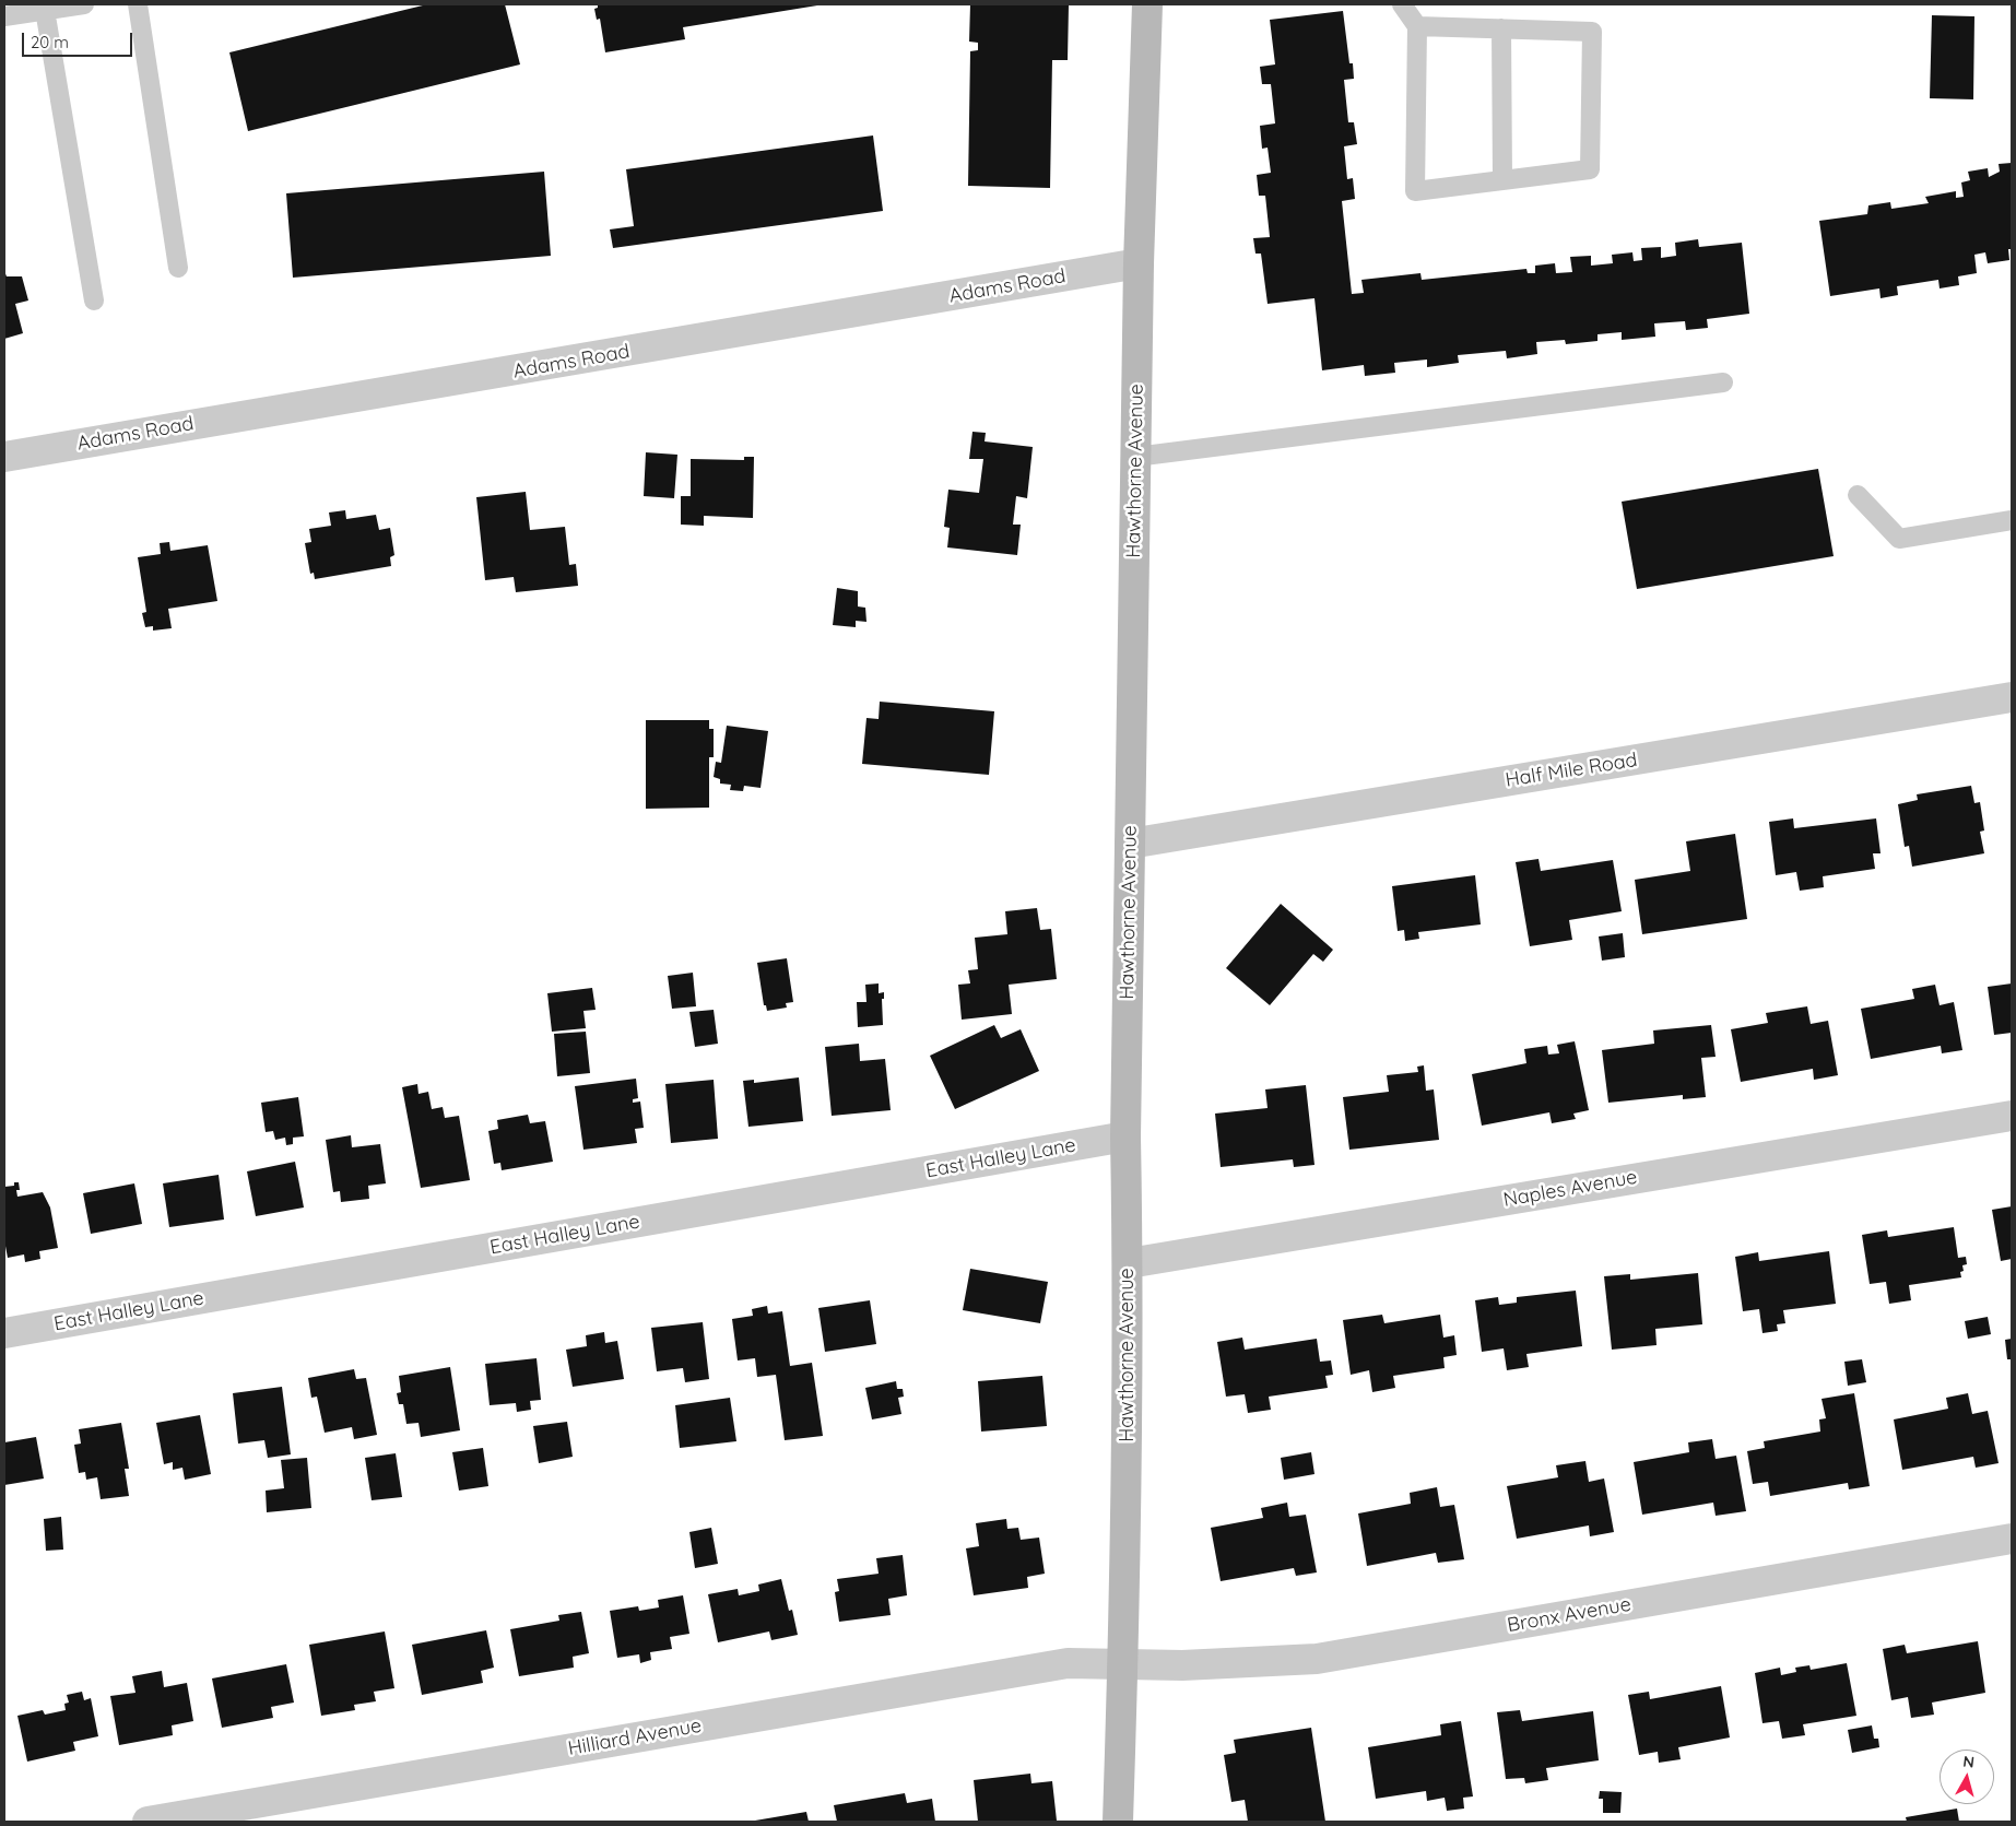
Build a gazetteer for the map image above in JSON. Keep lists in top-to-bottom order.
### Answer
{
  "streets": {
    "street": [
      "Adams Road",
      "Hawthorne Avenue",
      "Half Mile Road",
      "East Halley Lane",
      "Naples Avenue",
      "Bronx Avenue",
      "Hilliard Avenue"
    ]
  },
  "crossings": [
    ["Adams Road", "Hawthorne Avenue"],
    ["Hawthorne Avenue", "Half Mile Road"],
    ["Hawthorne Avenue", "East Halley Lane"],
    ["Hawthorne Avenue", "Naples Avenue"],
    ["Hawthorne Avenue", "Bronx Avenue"],
    ["Hawthorne Avenue", "Hilliard Avenue"],
    ["Bronx Avenue", "Hilliard Avenue"]
  ],
  "scale_bar": "20 m",
  "north": "top"
}
